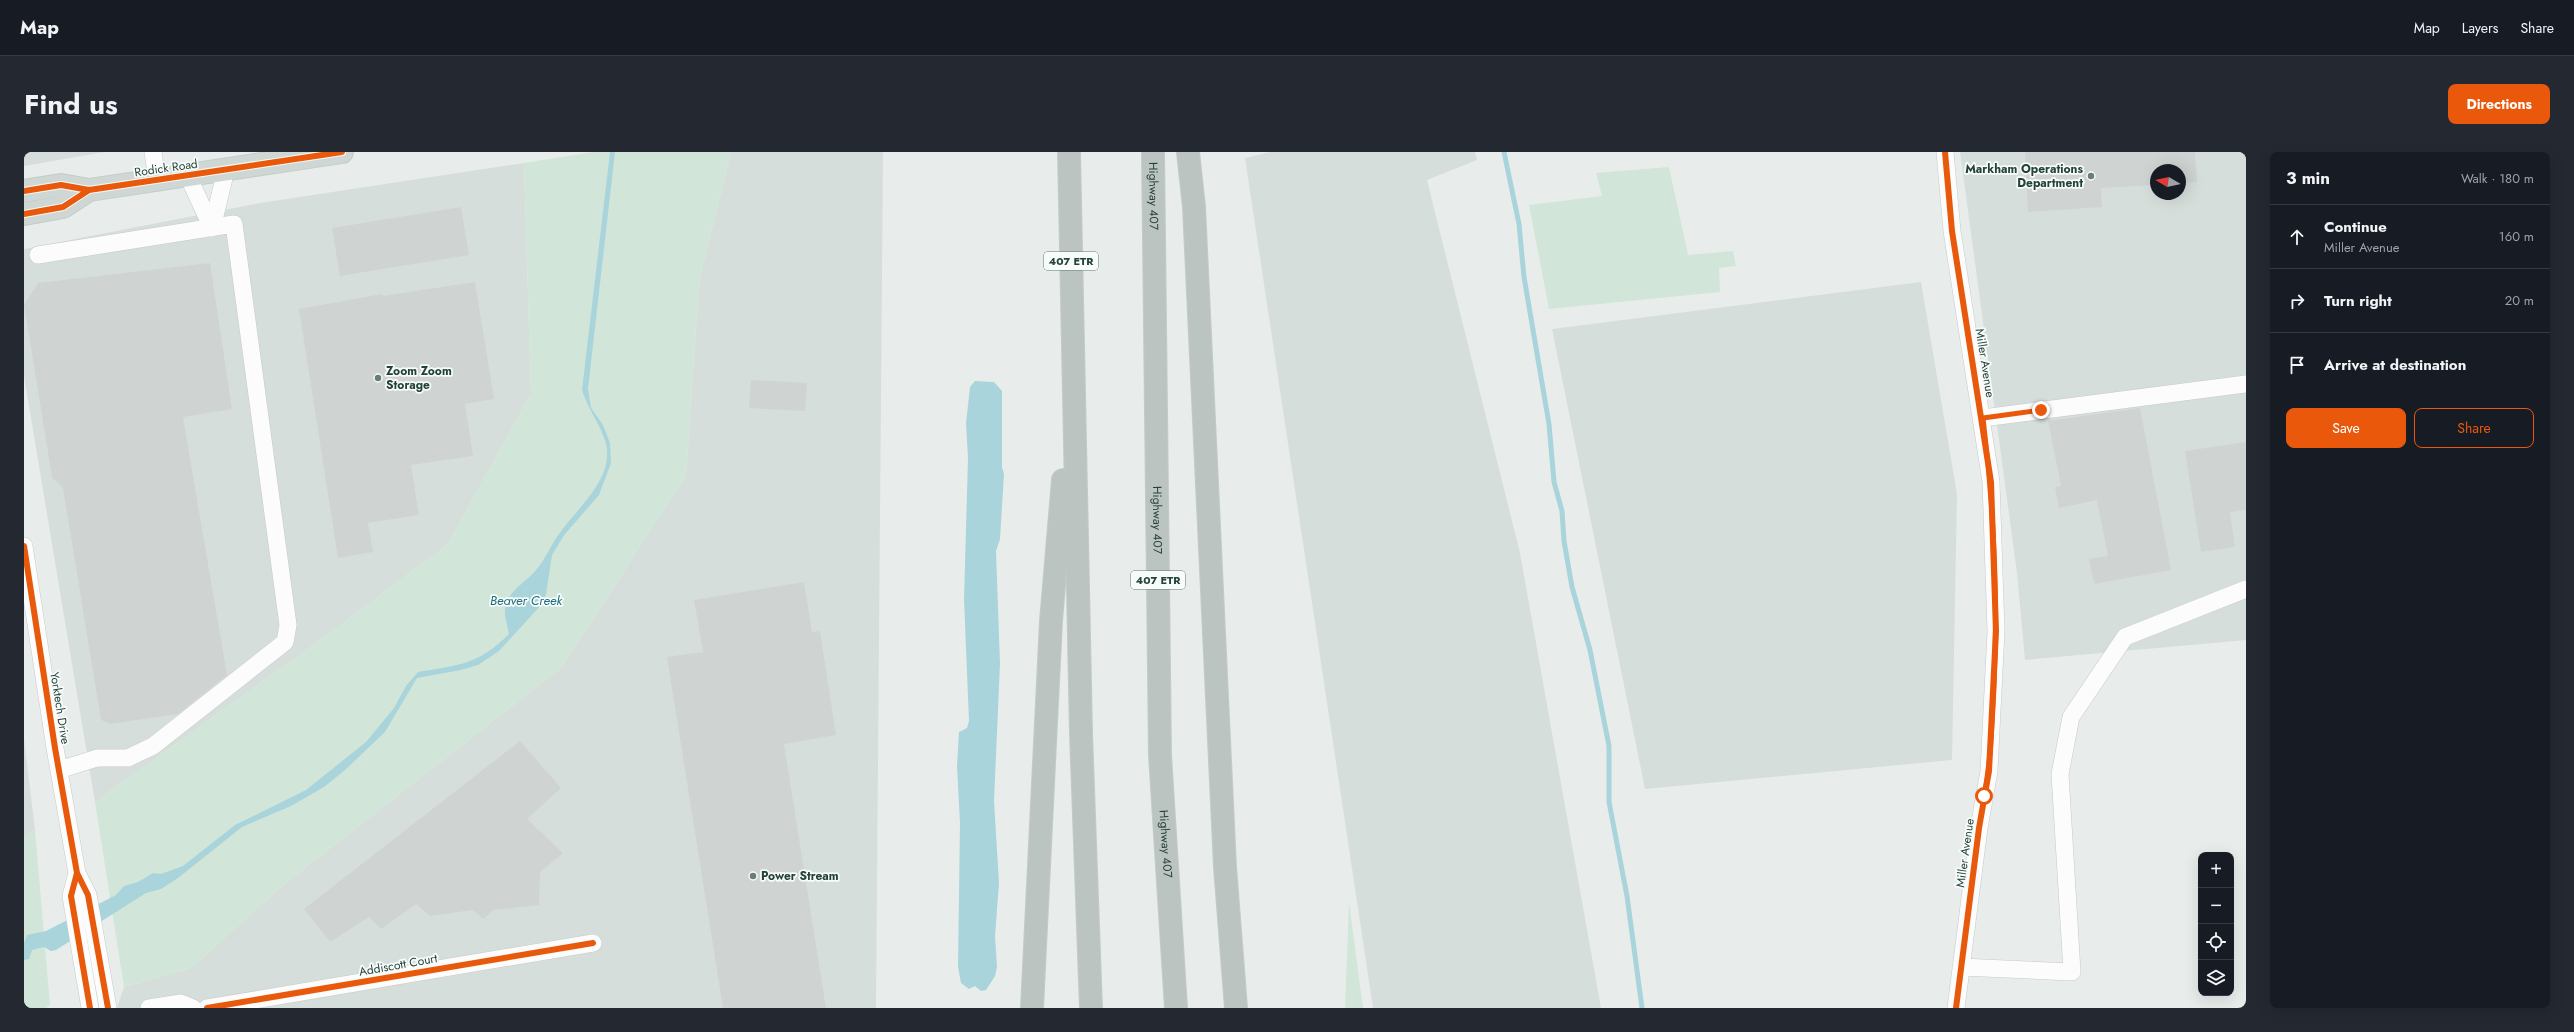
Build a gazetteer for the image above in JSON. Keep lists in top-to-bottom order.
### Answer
{
  "streets": {
    "highway": ["Highway 407", "407 ETR"],
    "main road": ["Rodick Road"],
    "street": ["Miller Avenue", "Yorktech Drive", "Addiscott Court"]
  },
  "water": ["Beaver Creek"],
  "places": ["Markham Operations Department", "Zoom Zoom Storage", "Power Stream"],
  "north": "left",
  "page": {
    "header": "Map",
    "nav": ["Map", "Layers", "Share"],
    "title": "Find us",
    "buttons": [
      "Directions",
      ["Save", "Share"]
    ],
    "heading": ["3 min", "Walk · 180 m"],
    "list": [
      ["Continue", "Miller Avenue", "160 m"],
      ["Turn right", "20 m"],
      "Arrive at destination"
    ],
    "map_buttons": ["+", "−"]
  }
}
